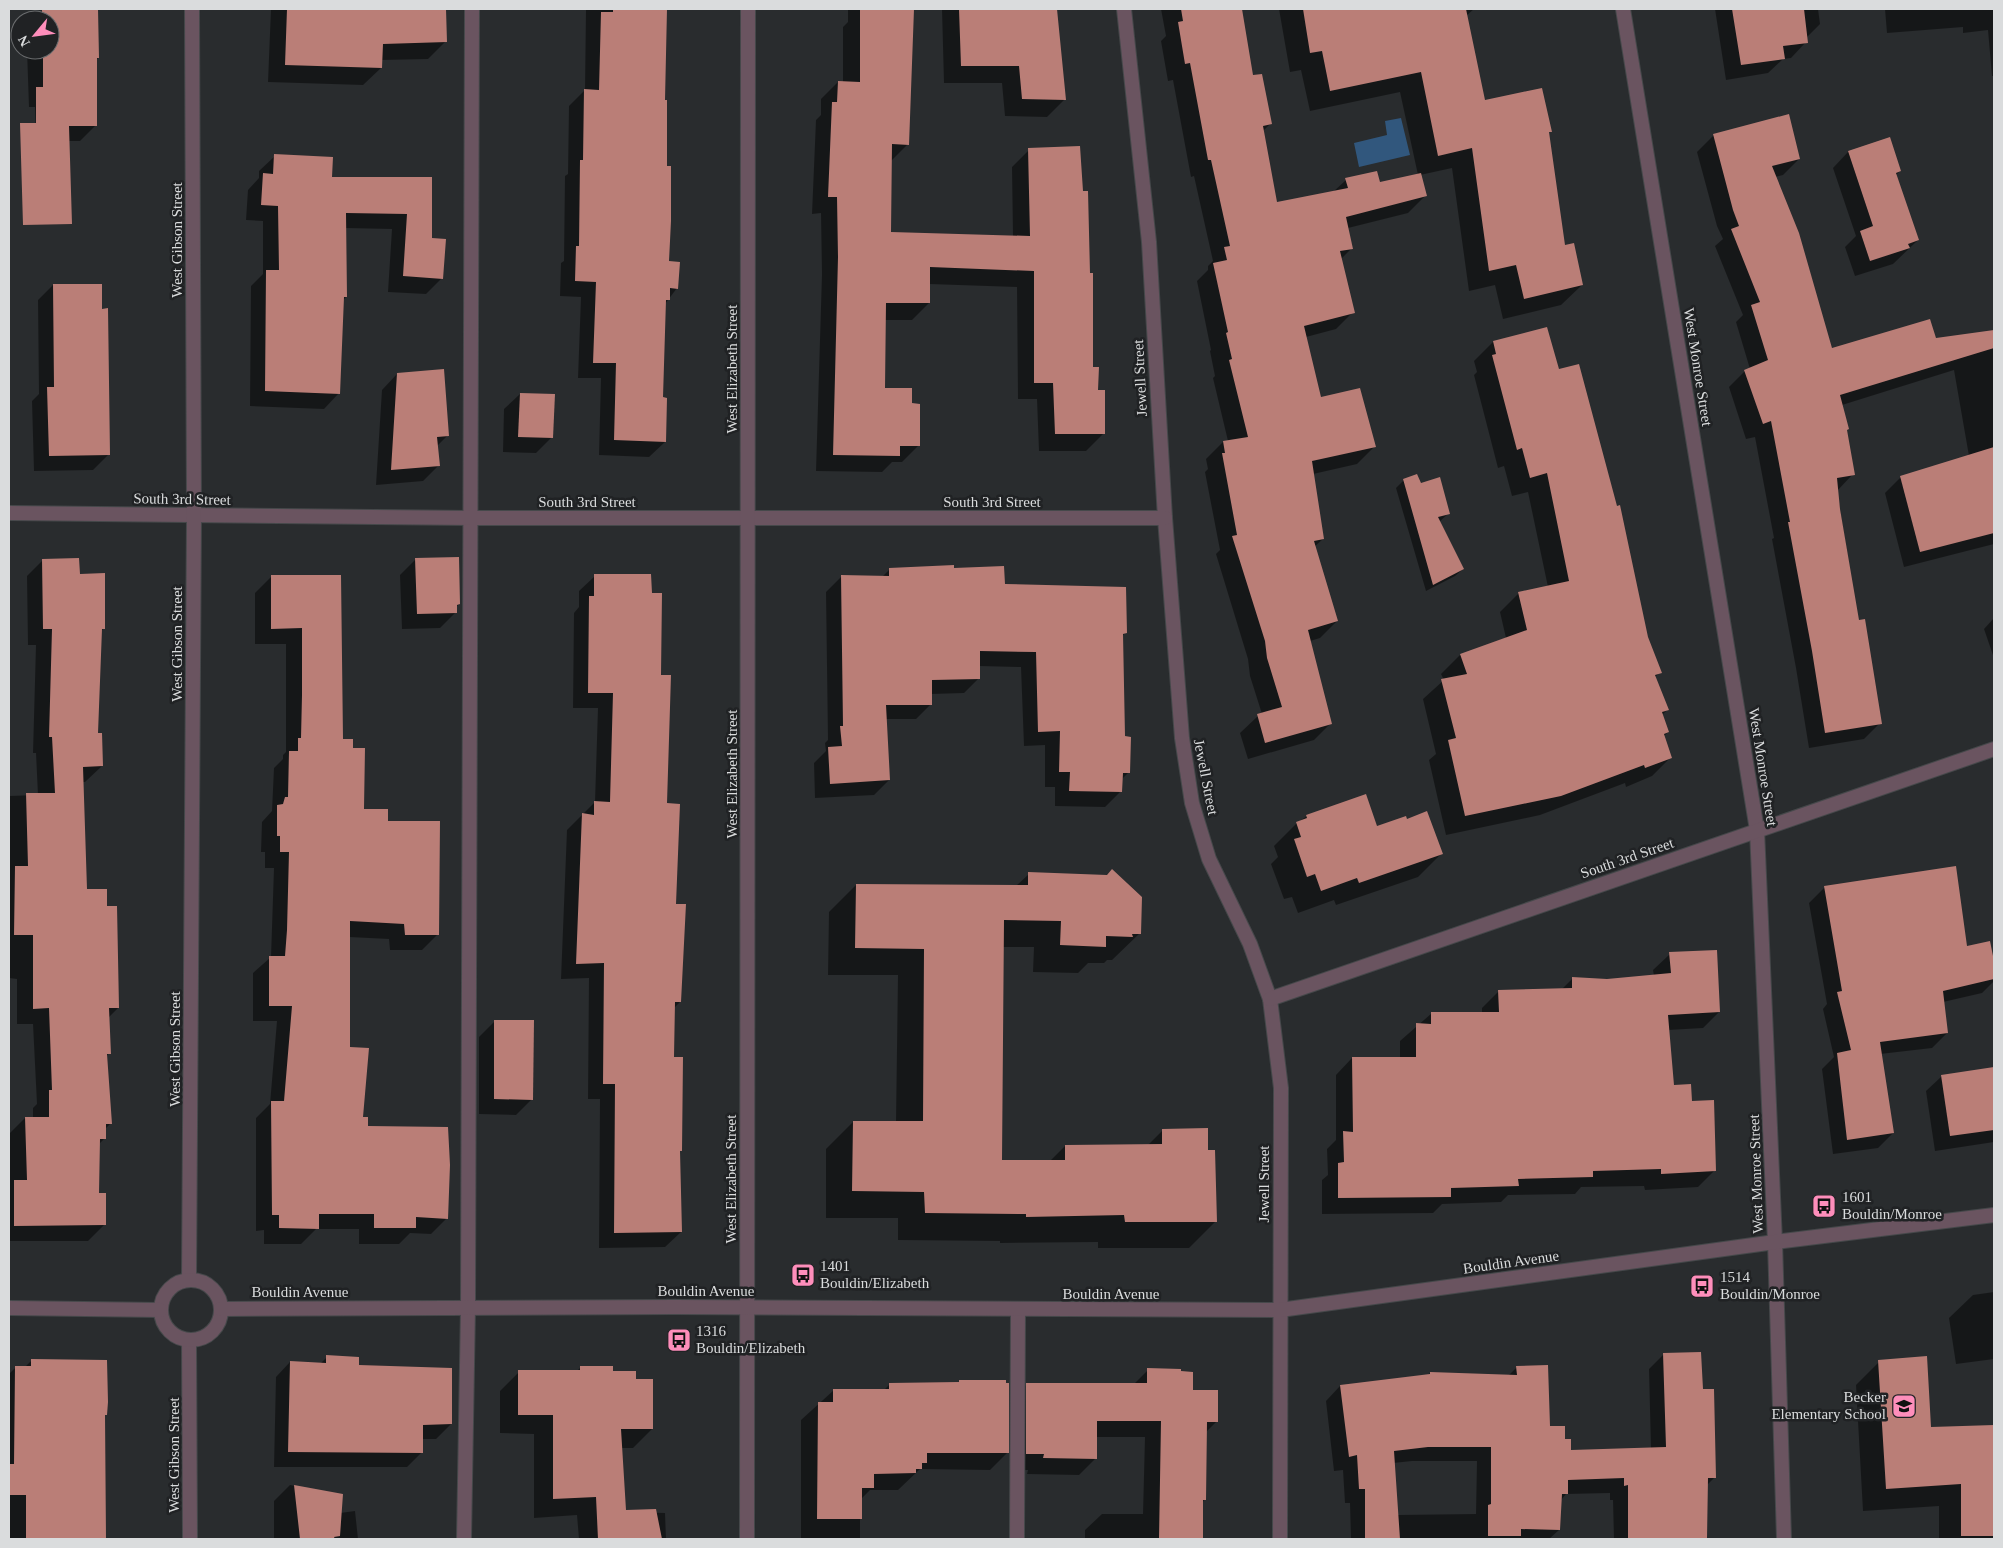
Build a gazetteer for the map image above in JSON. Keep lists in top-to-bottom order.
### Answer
{
  "streets": {
    "street": [
      "West Gibson Street",
      "West Monroe Street",
      "West Elizabeth Street",
      "Jewell Street",
      "South 3rd Street",
      "Bouldin Avenue"
    ]
  },
  "crossings": [
    ["West Gibson Street", "South 3rd Street"],
    ["West Gibson Street", "Bouldin Avenue"],
    ["West Monroe Street", "South 3rd Street"],
    ["West Monroe Street", "Bouldin Avenue"],
    ["West Elizabeth Street", "South 3rd Street"],
    ["West Elizabeth Street", "Bouldin Avenue"],
    ["Jewell Street", "South 3rd Street"],
    ["Jewell Street", "Bouldin Avenue"]
  ],
  "places": {
    "bus stop": [
      "1601 Bouldin/Monroe",
      "1401 Bouldin/Elizabeth",
      "1514 Bouldin/Monroe",
      "1316 Bouldin/Elizabeth"
    ],
    "school or university": ["Becker Elementary School"]
  },
  "north": "bottom left"
}
